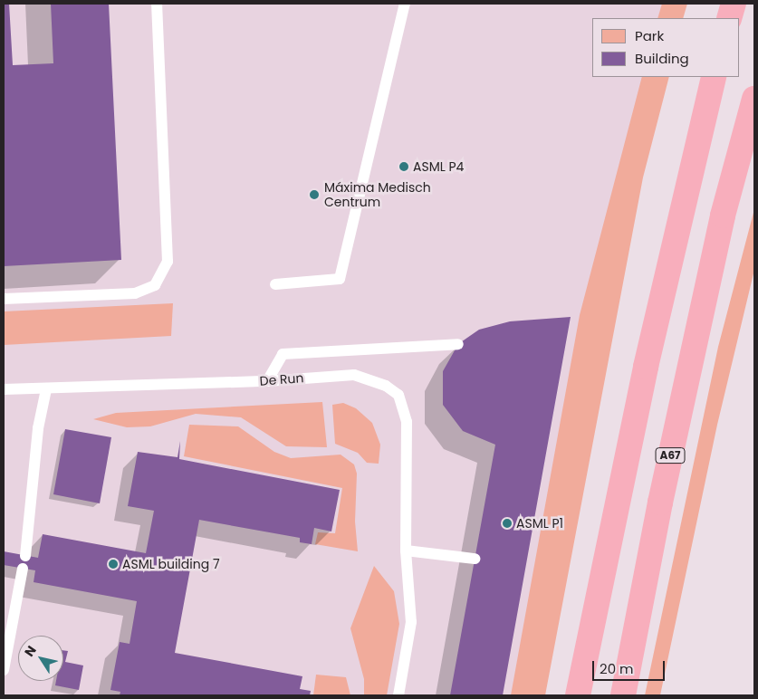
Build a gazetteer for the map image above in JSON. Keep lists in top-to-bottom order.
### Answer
{
  "streets": {
    "highway": ["A67"],
    "lane": ["De Run"]
  },
  "places": [
    "ASML P4",
    "Máxima Medisch Centrum",
    "ASML P1",
    "ASML building 7"
  ],
  "legend": ["Park", "Building"],
  "scale_bar": "20 m",
  "north": "top left"
}
